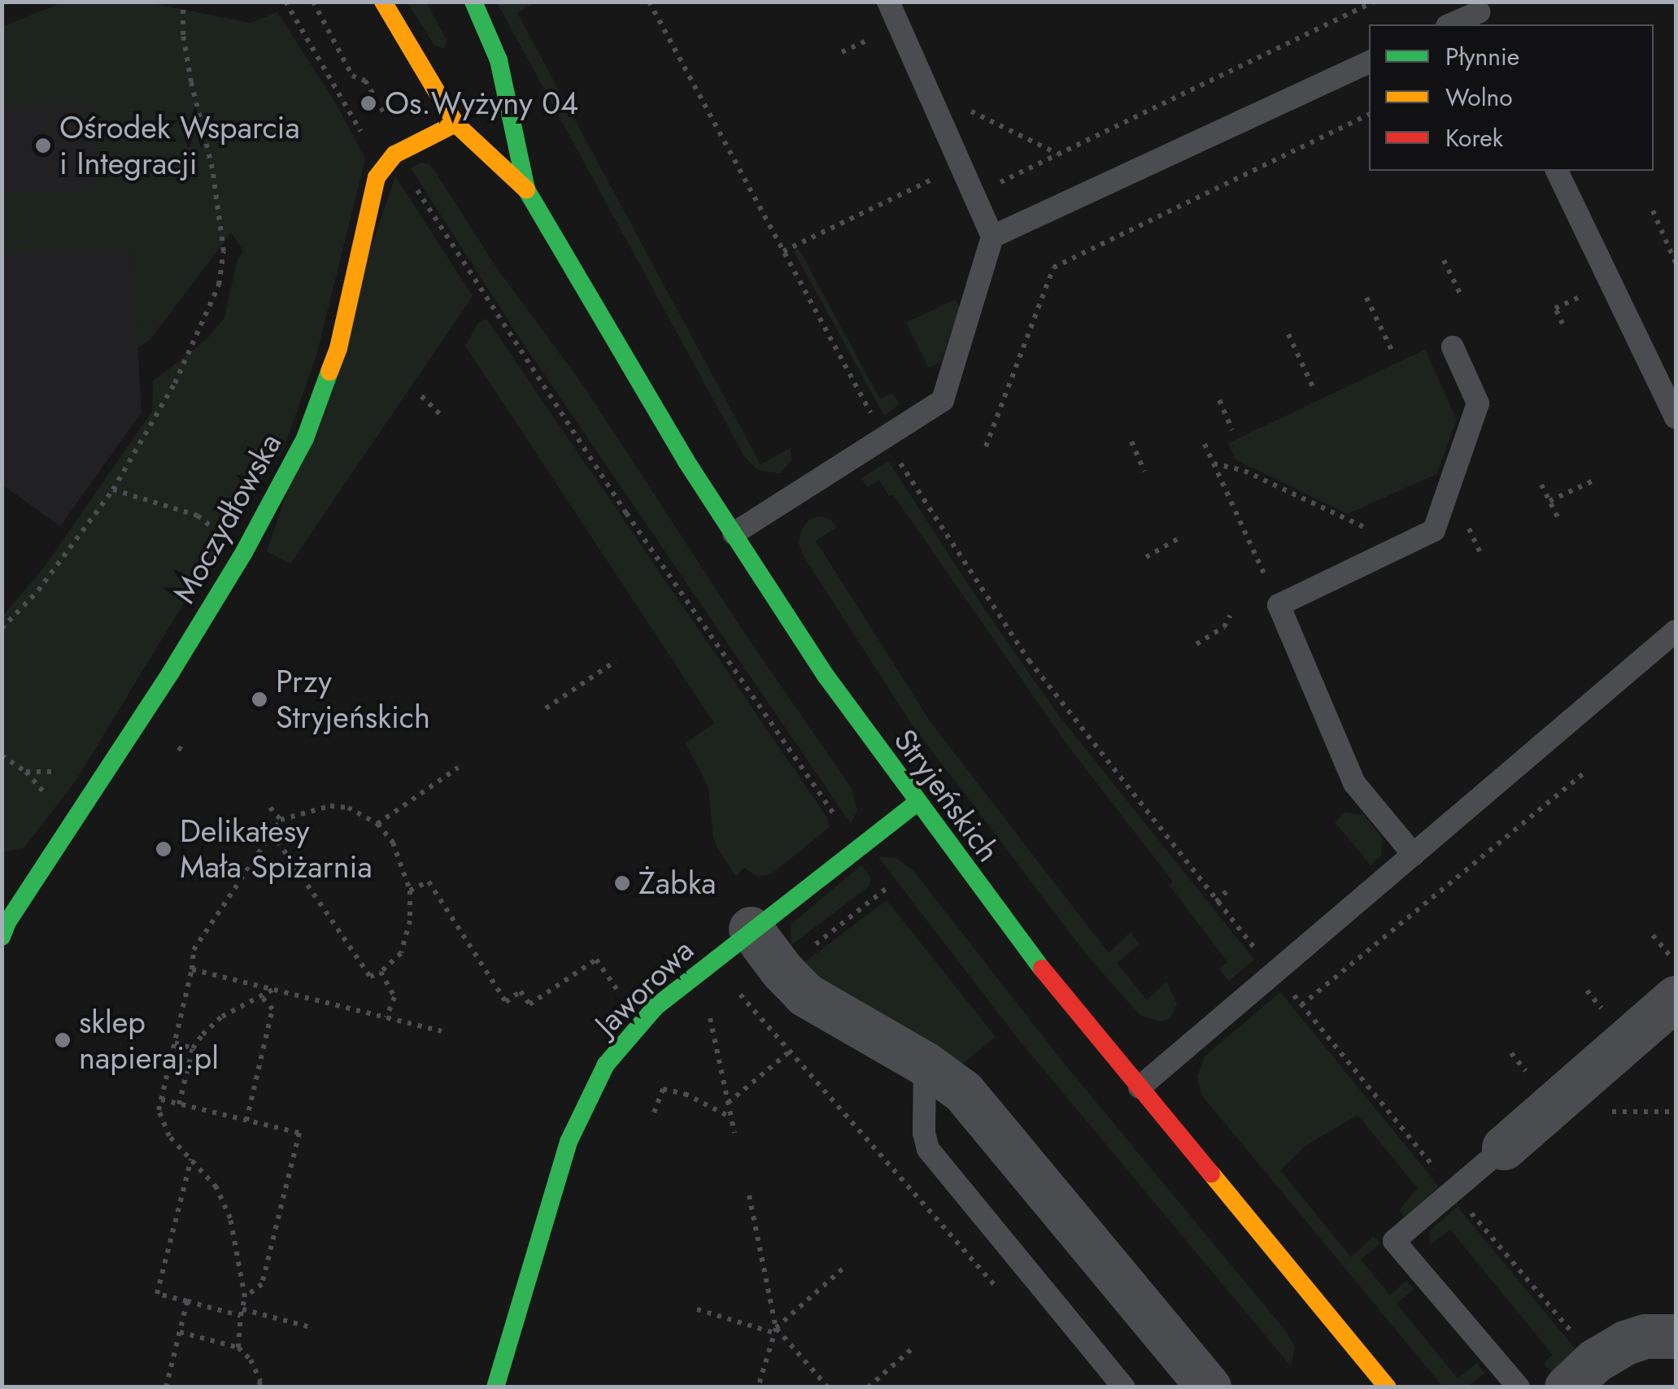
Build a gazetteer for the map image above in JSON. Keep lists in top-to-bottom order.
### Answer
{
  "streets": {
    "street": ["Moczydłowska", "Stryjeńskich", "Jaworowa"]
  },
  "crossings": [
    ["Stryjeńskich", "Jaworowa"]
  ],
  "places": [
    "Os.Wyżyny 04",
    "Ośrodek Wsparcia i Integracji",
    "Przy Stryjeńskich",
    "Delikatesy Mała Spiżarnia",
    "Żabka",
    "sklep napieraj.pl"
  ],
  "legend": ["Płynnie", "Wolno", "Korek"]
}
